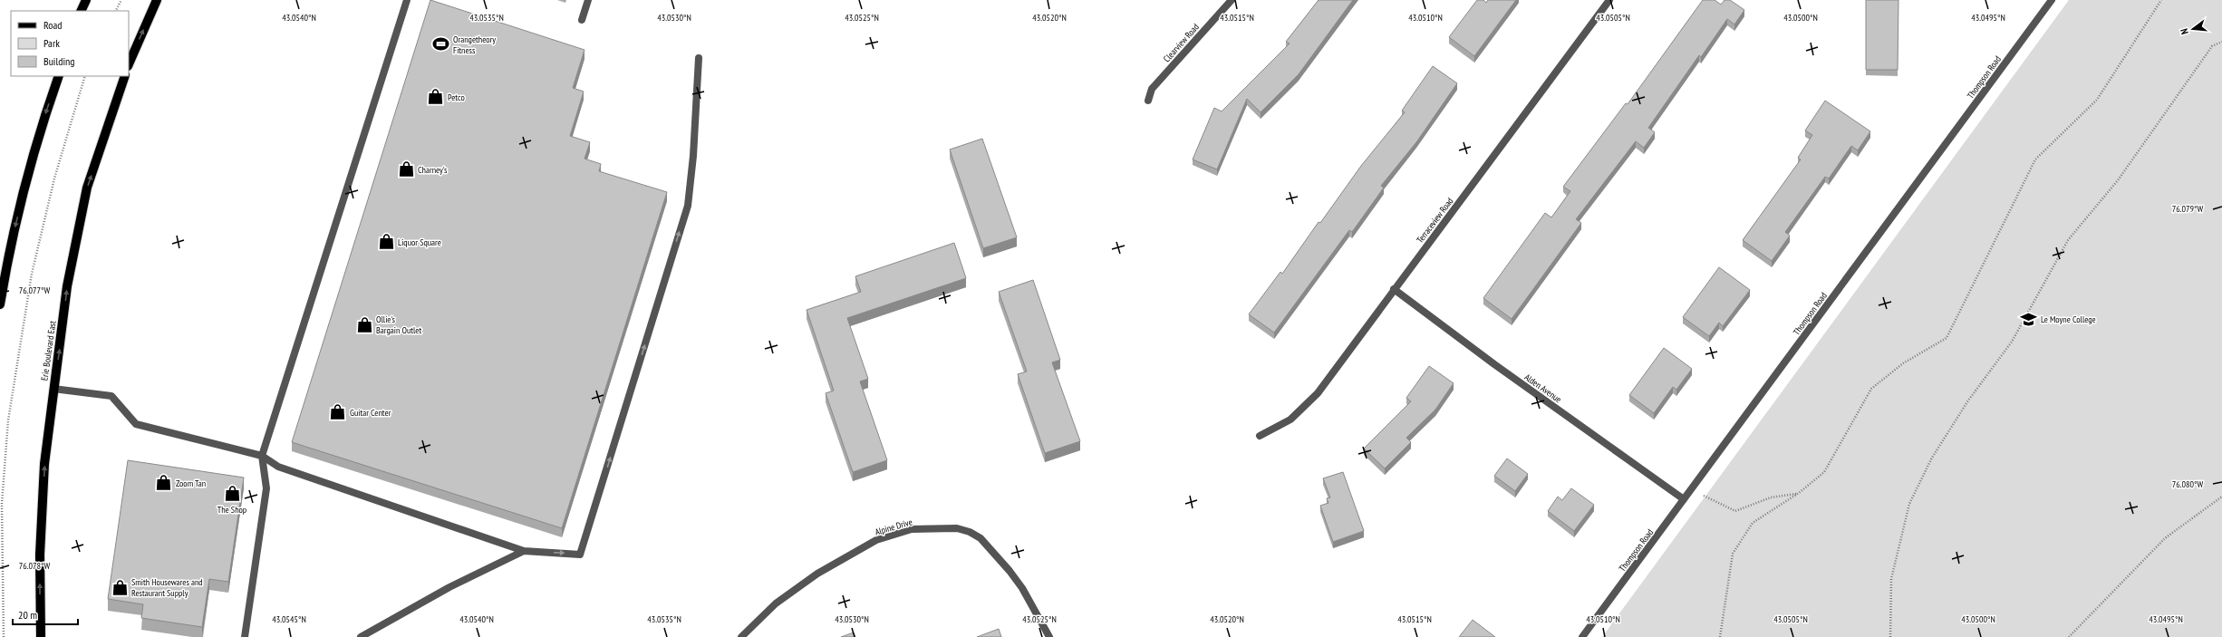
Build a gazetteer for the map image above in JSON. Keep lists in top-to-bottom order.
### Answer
{
  "streets": {
    "main road": ["Erie Boulevard East"],
    "street": [
      "Clearview Road",
      "Thompson Road",
      "Terraceview Road",
      "Alden Avenue",
      "Alpine Drive"
    ]
  },
  "crossings": [
    ["Thompson Road", "Alden Avenue"],
    ["Terraceview Road", "Alden Avenue"]
  ],
  "places": {
    "sports": ["Orangetheory Fitness"],
    "shop": [
      "Petco",
      "Charney's",
      "Liquor Square",
      "Ollie's Bargain Outlet",
      "Guitar Center",
      "Zoom Tan",
      "The Shop",
      "Smith Housewares and Restaurant Supply"
    ],
    "school or university": ["Le Moyne College"]
  },
  "legend": ["Road", "Park", "Building"],
  "scale_bar": "20 m",
  "north": "left",
  "coordinates": [
    "43.0540°N",
    "43.0535°N",
    "43.0530°N",
    "43.0525°N",
    "43.0520°N",
    "43.0515°N",
    "43.0510°N",
    "43.0505°N",
    "43.0500°N",
    "43.0495°N",
    "76.079°W",
    "76.077°W",
    "76.080°W",
    "76.078°W",
    "43.0545°N"
  ]
}
